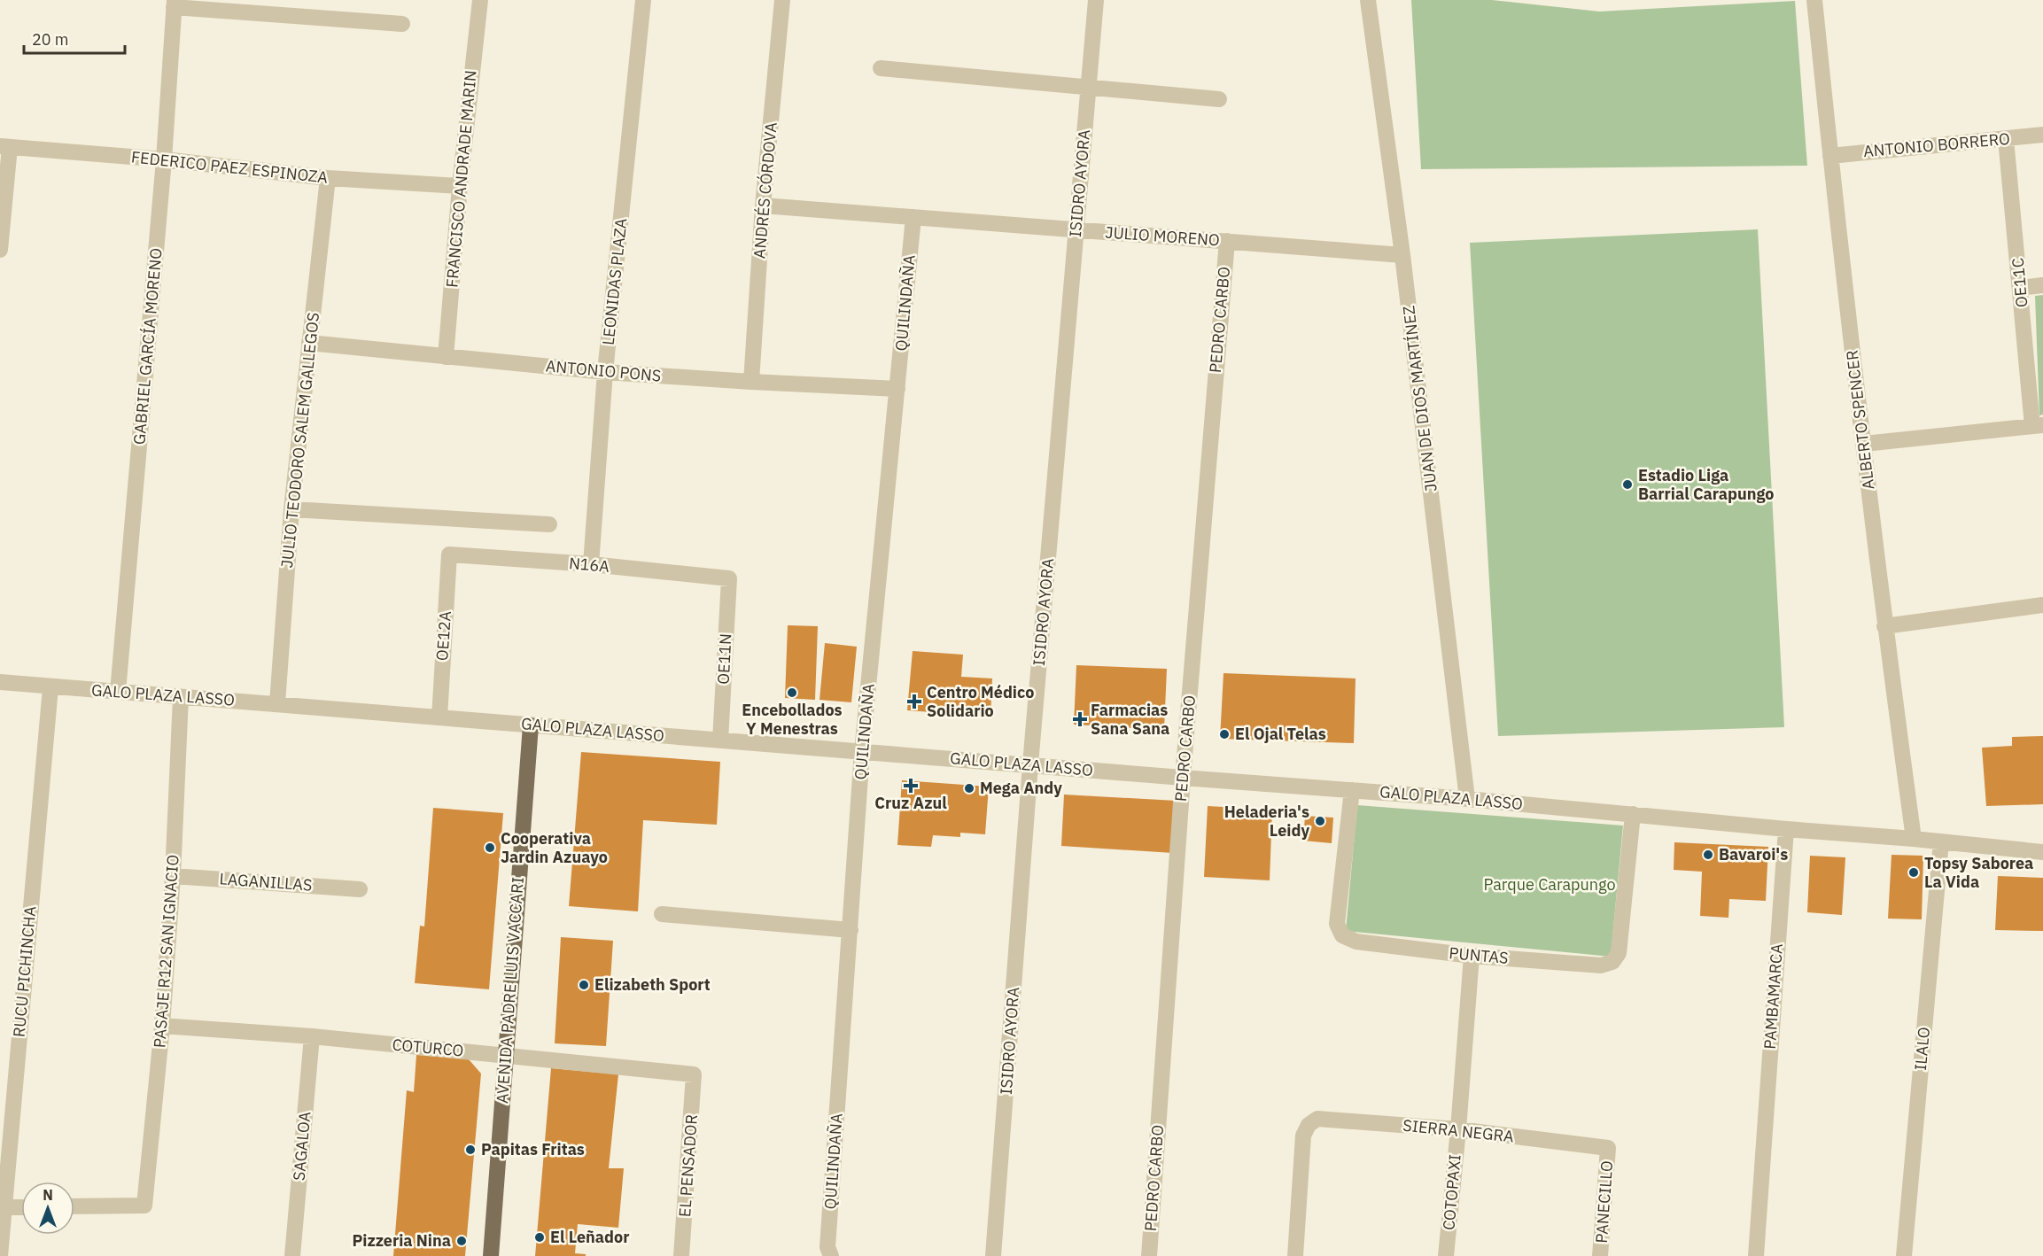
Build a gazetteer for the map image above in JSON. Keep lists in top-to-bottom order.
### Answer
{
  "streets": {
    "main road": ["AVENIDA PADRE LUIS VACCARI"],
    "street": [
      "ANTONIO BORRERO",
      "FEDERICO PAEZ ESPINOZA",
      "FRANCISCO ANDRADE MARIN",
      "ISIDRO AYORA",
      "ANDRÉS CÓRDOVA",
      "JULIO MORENO",
      "LEONIDAS PLAZA",
      "OE11C",
      "QUILINDAÑA",
      "PEDRO CARBO",
      "GABRIEL GARCÍA MORENO",
      "ANTONIO PONS",
      "JUAN DE DIOS MARTÍNEZ",
      "ALBERTO SPENCER",
      "JULIO TEODORO SALEM GALLEGOS",
      "N16A",
      "OE12A",
      "OE11N",
      "GALO PLAZA LASSO",
      "LAGANILLAS",
      "PASAJE R12 SAN IGNACIO",
      "PUNTAS",
      "RUCU PICHINCHA",
      "PAMBAMARCA",
      "COTURCO",
      "ILALO",
      "SIERRA NEGRA",
      "SAGALOA",
      "EL PENSADOR",
      "COTOPAXI",
      "PANECILLO"
    ]
  },
  "crossings": [
    ["ANTONIO BORRERO", "OE11C"],
    ["ANTONIO BORRERO", "ALBERTO SPENCER"],
    ["FEDERICO PAEZ ESPINOZA", "FRANCISCO ANDRADE MARIN"],
    ["FEDERICO PAEZ ESPINOZA", "GABRIEL GARCÍA MORENO"],
    ["FEDERICO PAEZ ESPINOZA", "JULIO TEODORO SALEM GALLEGOS"],
    ["FRANCISCO ANDRADE MARIN", "ANTONIO PONS"],
    ["ISIDRO AYORA", "JULIO MORENO"],
    ["ISIDRO AYORA", "GALO PLAZA LASSO"],
    ["ANDRÉS CÓRDOVA", "JULIO MORENO"],
    ["ANDRÉS CÓRDOVA", "ANTONIO PONS"],
    ["JULIO MORENO", "QUILINDAÑA"],
    ["JULIO MORENO", "PEDRO CARBO"],
    ["JULIO MORENO", "JUAN DE DIOS MARTÍNEZ"],
    ["LEONIDAS PLAZA", "ANTONIO PONS"],
    ["LEONIDAS PLAZA", "N16A"],
    ["QUILINDAÑA", "ANTONIO PONS"],
    ["QUILINDAÑA", "GALO PLAZA LASSO"],
    ["PEDRO CARBO", "GALO PLAZA LASSO"],
    ["GABRIEL GARCÍA MORENO", "GALO PLAZA LASSO"],
    ["ANTONIO PONS", "JULIO TEODORO SALEM GALLEGOS"],
    ["JUAN DE DIOS MARTÍNEZ", "GALO PLAZA LASSO"],
    ["ALBERTO SPENCER", "GALO PLAZA LASSO"],
    ["JULIO TEODORO SALEM GALLEGOS", "GALO PLAZA LASSO"],
    ["N16A", "OE12A"],
    ["N16A", "OE11N"],
    ["OE12A", "GALO PLAZA LASSO"],
    ["OE11N", "GALO PLAZA LASSO"],
    ["GALO PLAZA LASSO", "PASAJE R12 SAN IGNACIO"],
    ["GALO PLAZA LASSO", "PUNTAS"],
    ["GALO PLAZA LASSO", "RUCU PICHINCHA"],
    ["GALO PLAZA LASSO", "AVENIDA PADRE LUIS VACCARI"],
    ["GALO PLAZA LASSO", "PAMBAMARCA"],
    ["GALO PLAZA LASSO", "ILALO"],
    ["LAGANILLAS", "PASAJE R12 SAN IGNACIO"],
    ["PASAJE R12 SAN IGNACIO", "COTURCO"],
    ["PUNTAS", "COTOPAXI"],
    ["AVENIDA PADRE LUIS VACCARI", "COTURCO"],
    ["COTURCO", "SAGALOA"],
    ["COTURCO", "EL PENSADOR"],
    ["SIERRA NEGRA", "COTOPAXI"],
    ["SIERRA NEGRA", "PANECILLO"]
  ],
  "parks": ["Parque Carapungo"],
  "places": {
    "other": [
      "Estadio Liga Barrial Carapungo",
      "Encebollados Y Menestras",
      "El Ojal Telas",
      "Mega Andy",
      "Heladeria's Leidy",
      "Cooperativa Jardin Azuayo",
      "Bavaroi's",
      "Topsy Saborea La Vida",
      "Elizabeth Sport",
      "Papitas Fritas",
      "El Leñador",
      "Pizzeria Nina"
    ],
    "health": ["Centro Médico Solidario", "Farmacias Sana Sana", "Cruz Azul"]
  },
  "scale_bar": "20 m",
  "north": "top"
}
